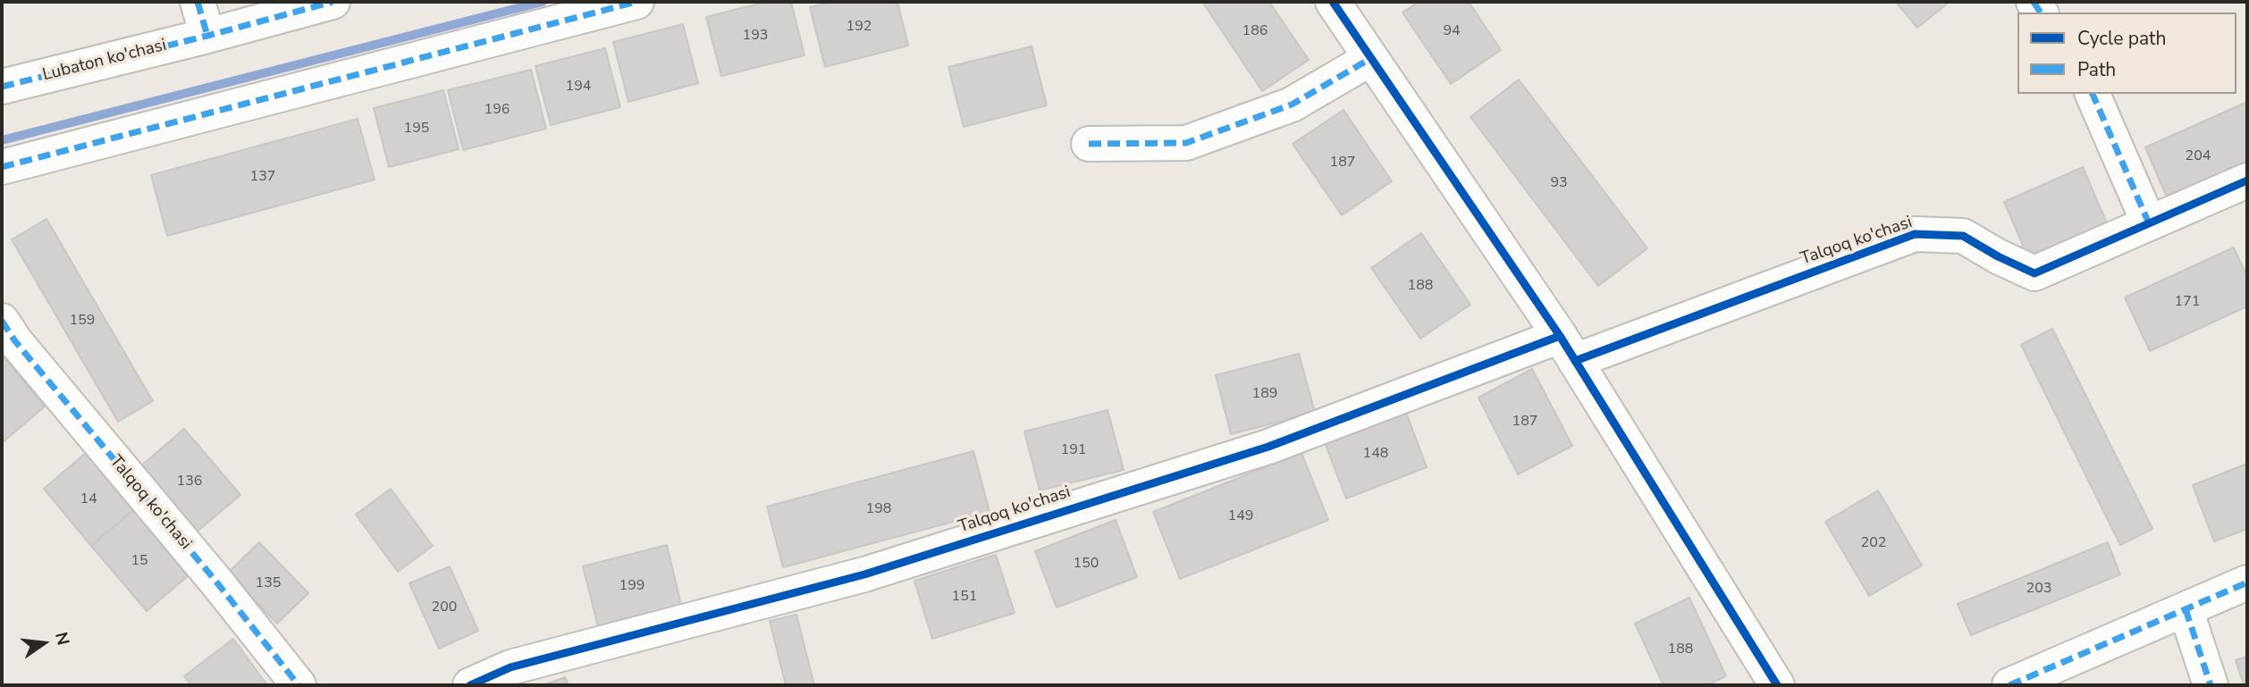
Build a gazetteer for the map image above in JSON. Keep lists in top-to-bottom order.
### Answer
{
  "streets": {
    "street": ["Lubaton ko'chasi", "Talqoq ko'chasi"]
  },
  "house_numbers": [
    "192",
    "186",
    "94",
    "193",
    "194",
    "196",
    "195",
    "204",
    "187",
    "137",
    "93",
    "188",
    "171",
    "159",
    "189",
    "187",
    "191",
    "148",
    "136",
    "14",
    "198",
    "149",
    "202",
    "15",
    "150",
    "135",
    "199",
    "203",
    "151",
    "200",
    "188"
  ],
  "legend": ["Cycle path", "Path"],
  "north": "right"
}
